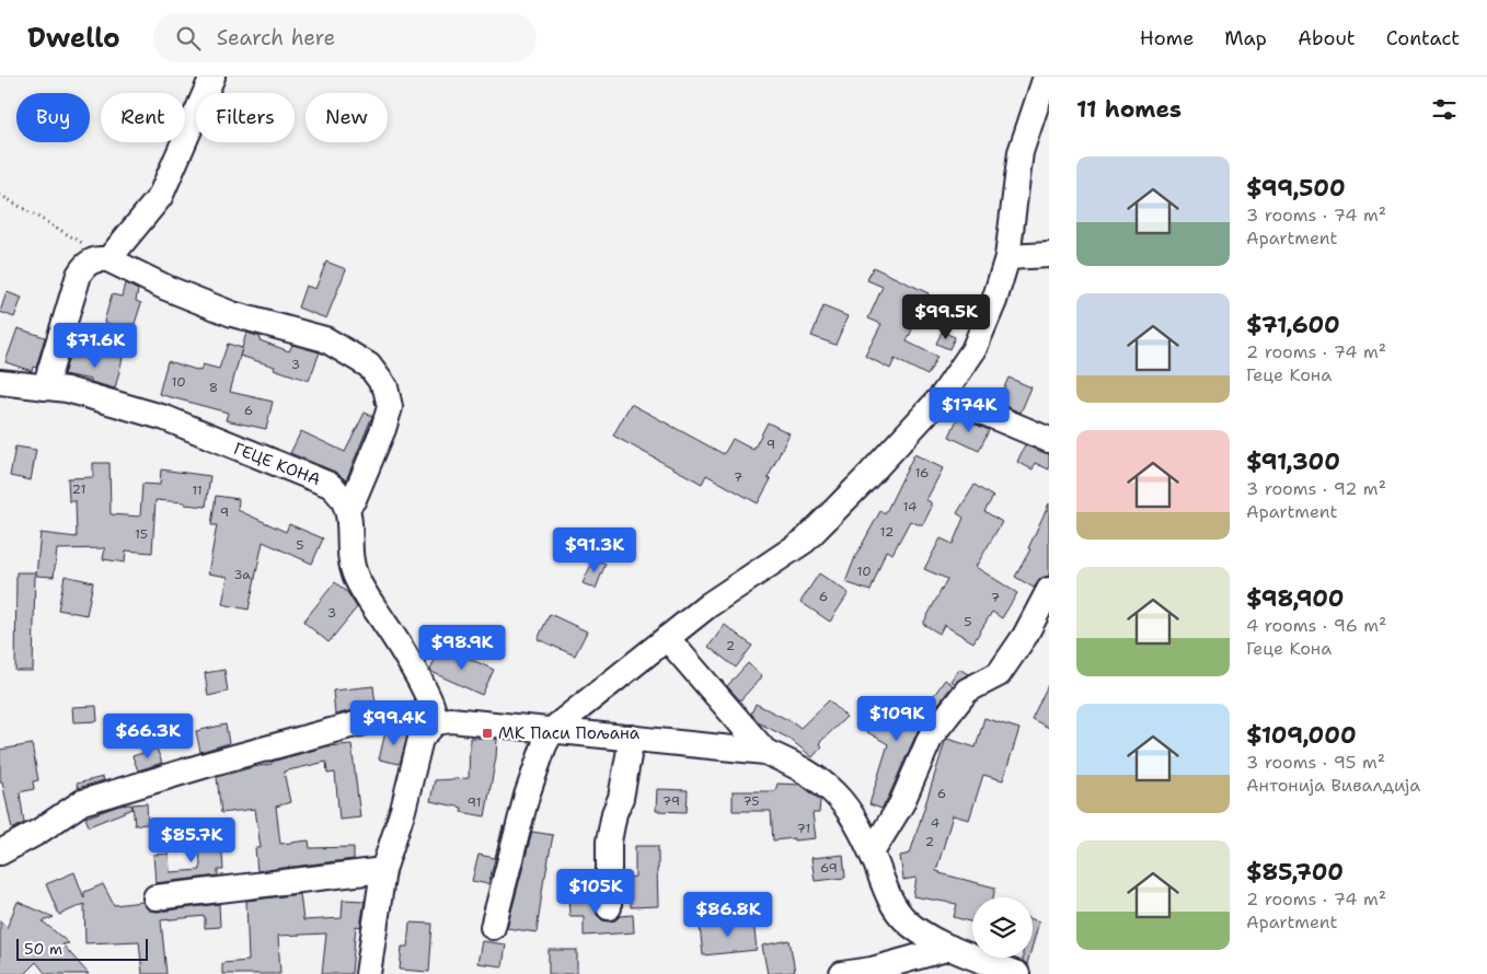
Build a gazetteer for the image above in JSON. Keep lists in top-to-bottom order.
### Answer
{
  "streets": {
    "street": ["ГЕЦЕ КОНА"]
  },
  "places": {
    "transit": ["МК Паси Пољана"]
  },
  "house_numbers": [
    "3",
    "10",
    "8",
    "6",
    "9",
    "16",
    "7",
    "21",
    "11",
    "14",
    "9",
    "12",
    "15",
    "5",
    "10",
    "3a",
    "6",
    "7",
    "3",
    "5",
    "2",
    "6",
    "79",
    "75",
    "91",
    "4",
    "71",
    "2",
    "69"
  ],
  "scale_bar": "50 m",
  "page": {
    "header": "Dwello",
    "search": "Search here",
    "nav": [
      "Home",
      "Map",
      "About",
      "Contact"
    ],
    "heading": "11 homes",
    "chip": [
      "Buy",
      "Rent",
      "Filters",
      "New"
    ],
    "list": [
      {
        "name": "$99,500",
        "note": "3 rooms · 74 m² · Apartment"
      },
      {
        "name": "$71,600",
        "note": "2 rooms · 74 m² · Геце Кона"
      },
      {
        "name": "$91,300",
        "note": "3 rooms · 92 m² · Apartment"
      },
      {
        "name": "$98,900",
        "note": "4 rooms · 96 m² · Геце Кона"
      },
      {
        "name": "$109,000",
        "note": "3 rooms · 95 m² · Антонија Вивалдија"
      },
      {
        "name": "$85,700",
        "note": "2 rooms · 74 m² · Apartment"
      }
    ],
    "price": [
      "$99.5K",
      "$71.6K",
      "$174K",
      "$91.3K",
      "$98.9K",
      "$109K",
      "$99.4K",
      "$66.3K",
      "$85.7K",
      "$105K",
      "$86.8K"
    ],
    "scale": "50 m"
  }
}
